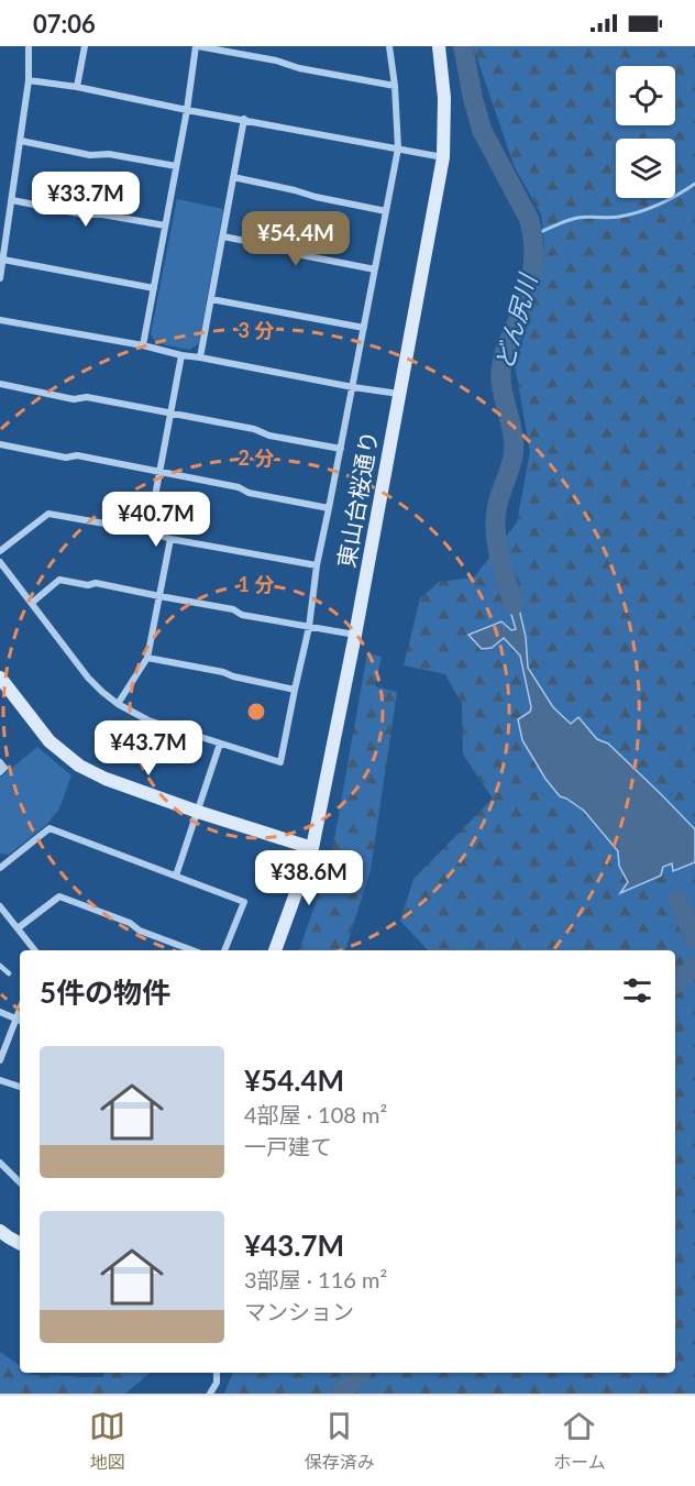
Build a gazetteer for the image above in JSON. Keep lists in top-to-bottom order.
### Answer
{
  "streets": {
    "street": ["東山台桜通り"]
  },
  "water": ["どん尻川"],
  "page": {
    "status": "07:06",
    "price": [
      "¥33.7M",
      "¥54.4M",
      "¥40.7M",
      "¥43.7M",
      "¥38.6M"
    ],
    "heading": "5件の物件",
    "list": [
      {
        "name": "¥54.4M",
        "note": "4部屋 · 108 m² · 一戸建て"
      },
      {
        "name": "¥43.7M",
        "note": "3部屋 · 116 m² · マンション"
      }
    ],
    "tabs": ["地図", "保存済み", "ホーム"]
  },
  "rings": ["3 分", "2 分", "1 分"]
}
